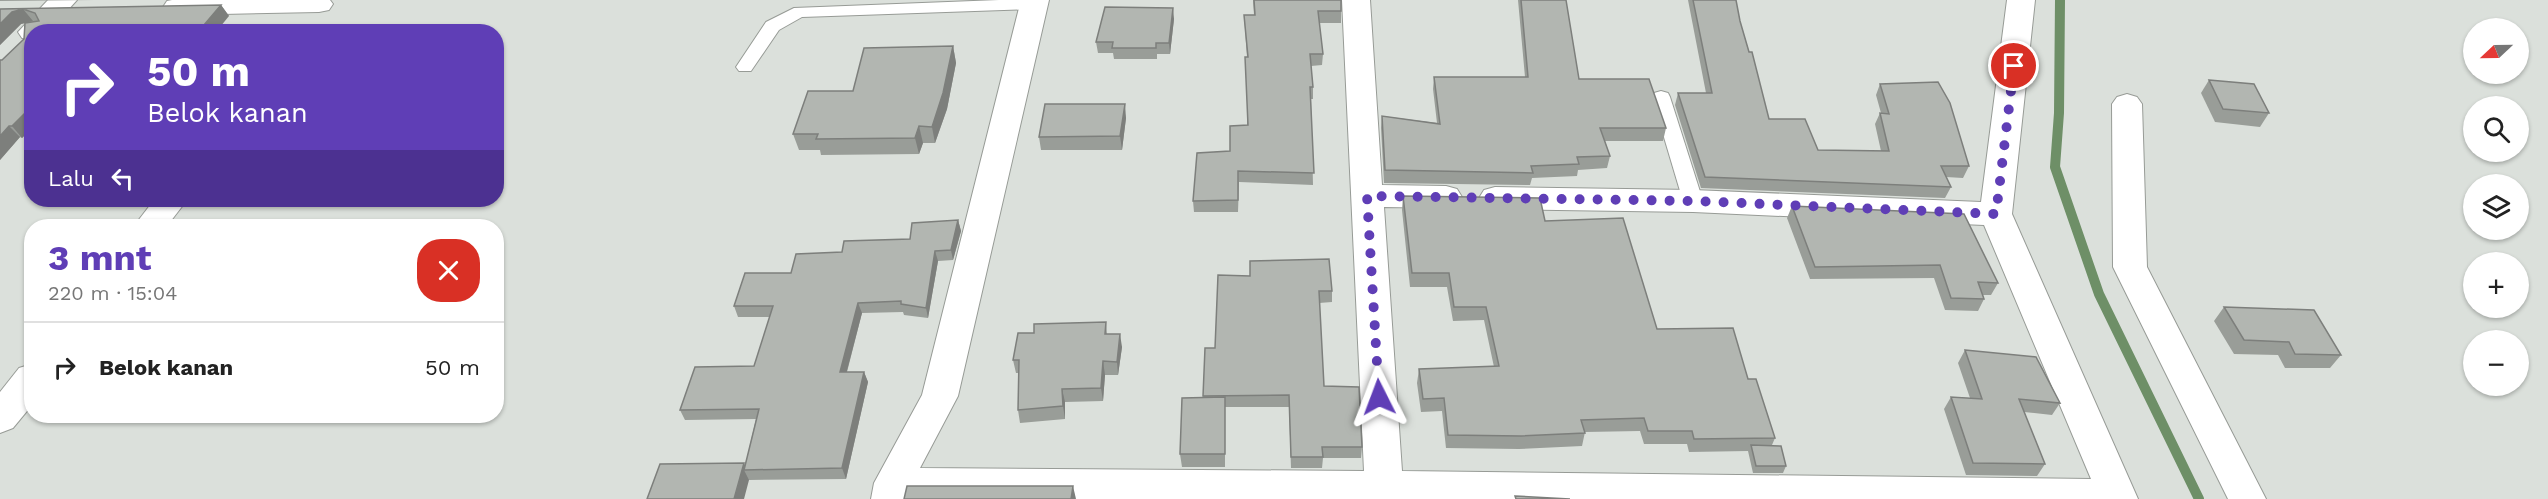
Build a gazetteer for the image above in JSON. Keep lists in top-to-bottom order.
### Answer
{
  "north": "left",
  "page": {
    "map_buttons": ["+", "−"],
    "turn": ["50 m", "Belok kanan"],
    "then": "Lalu",
    "heading": ["3 mnt", "220 m · 15:04"],
    "list": [
      {
        "name": "Belok kanan",
        "value": "50 m"
      }
    ]
  }
}
